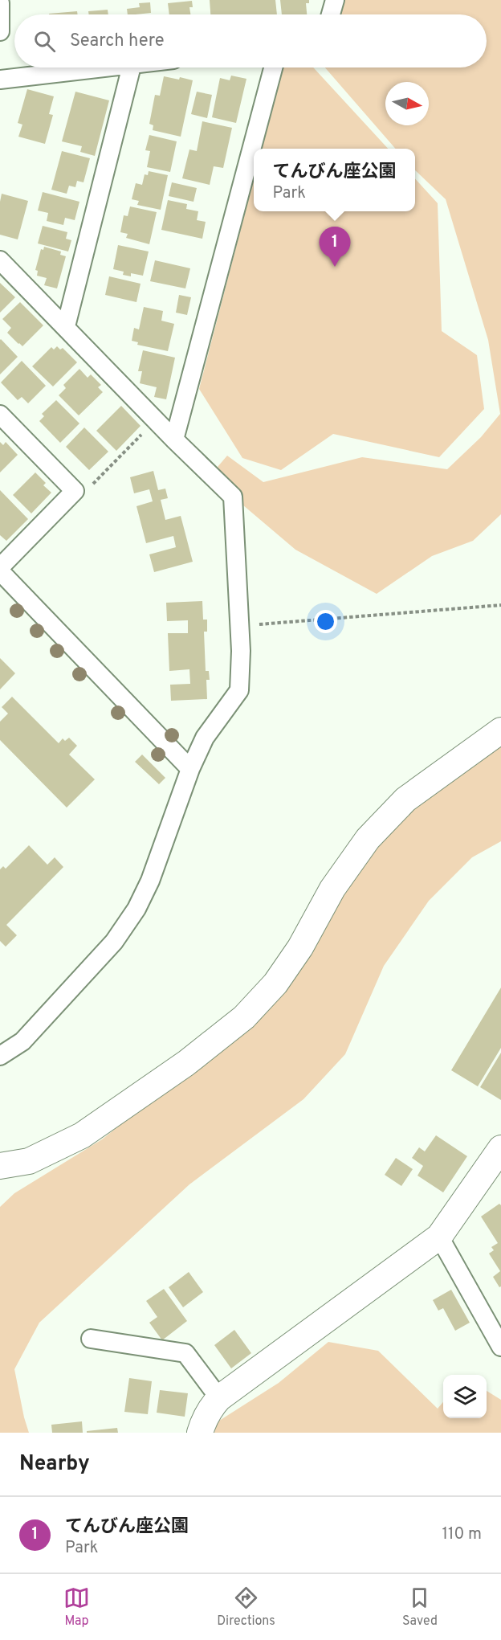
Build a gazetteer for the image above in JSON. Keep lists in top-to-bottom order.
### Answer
{
  "north": "right",
  "page": {
    "search": "Search here",
    "popup": ["てんびん座公園", "Park"],
    "pins": "1",
    "heading": "Nearby",
    "list": [
      {
        "mark": "1",
        "name": "てんびん座公園",
        "note": "Park",
        "value": "110 m"
      }
    ],
    "nav": ["Map", "Directions", "Saved"]
  }
}
